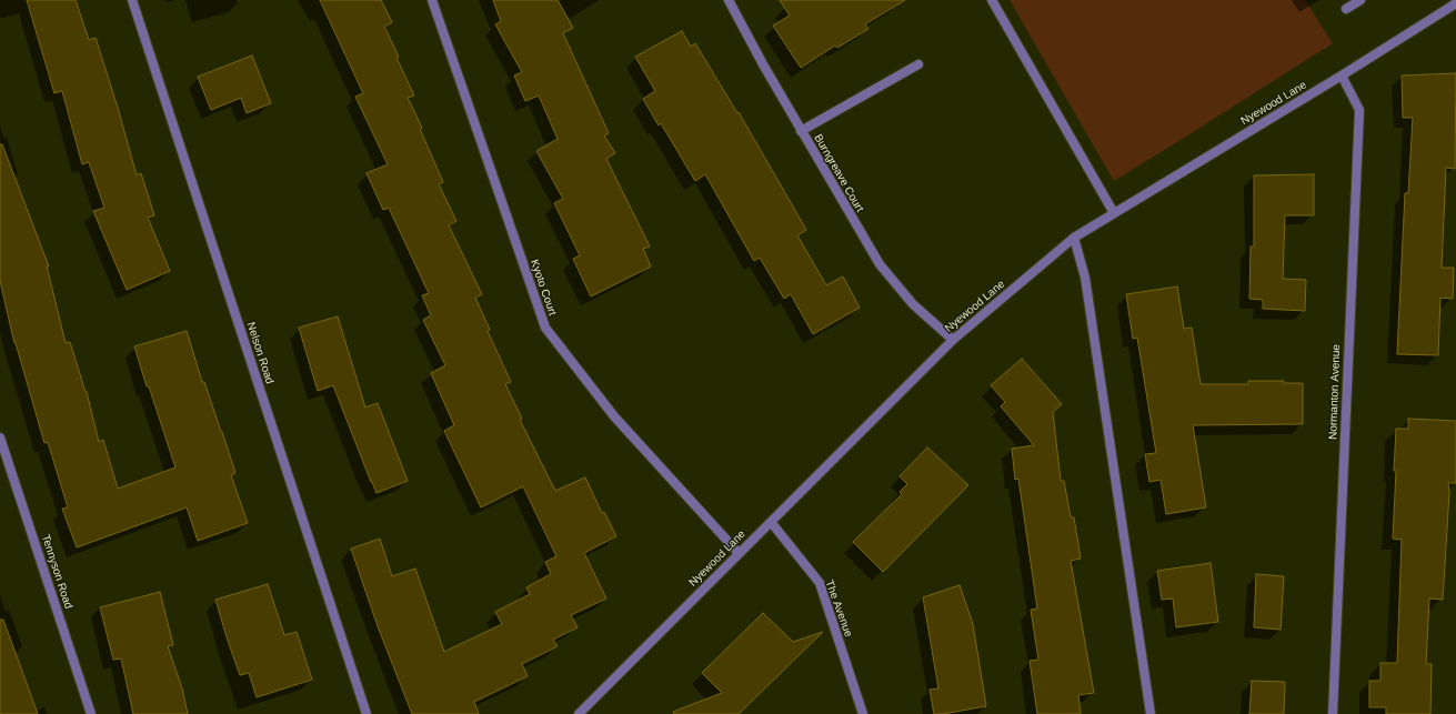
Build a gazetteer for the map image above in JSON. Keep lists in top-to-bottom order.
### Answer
{
  "streets": {
    "street": [
      "Nyewood Lane",
      "Burngreave Court",
      "Kyoto Court",
      "Nelson Road",
      "Normanton Avenue",
      "Tennyson Road",
      "The Avenue"
    ]
  },
  "crossings": [
    ["Nyewood Lane", "Burngreave Court"],
    ["Nyewood Lane", "Kyoto Court"],
    ["Nyewood Lane", "Normanton Avenue"],
    ["Nyewood Lane", "The Avenue"]
  ]
}
